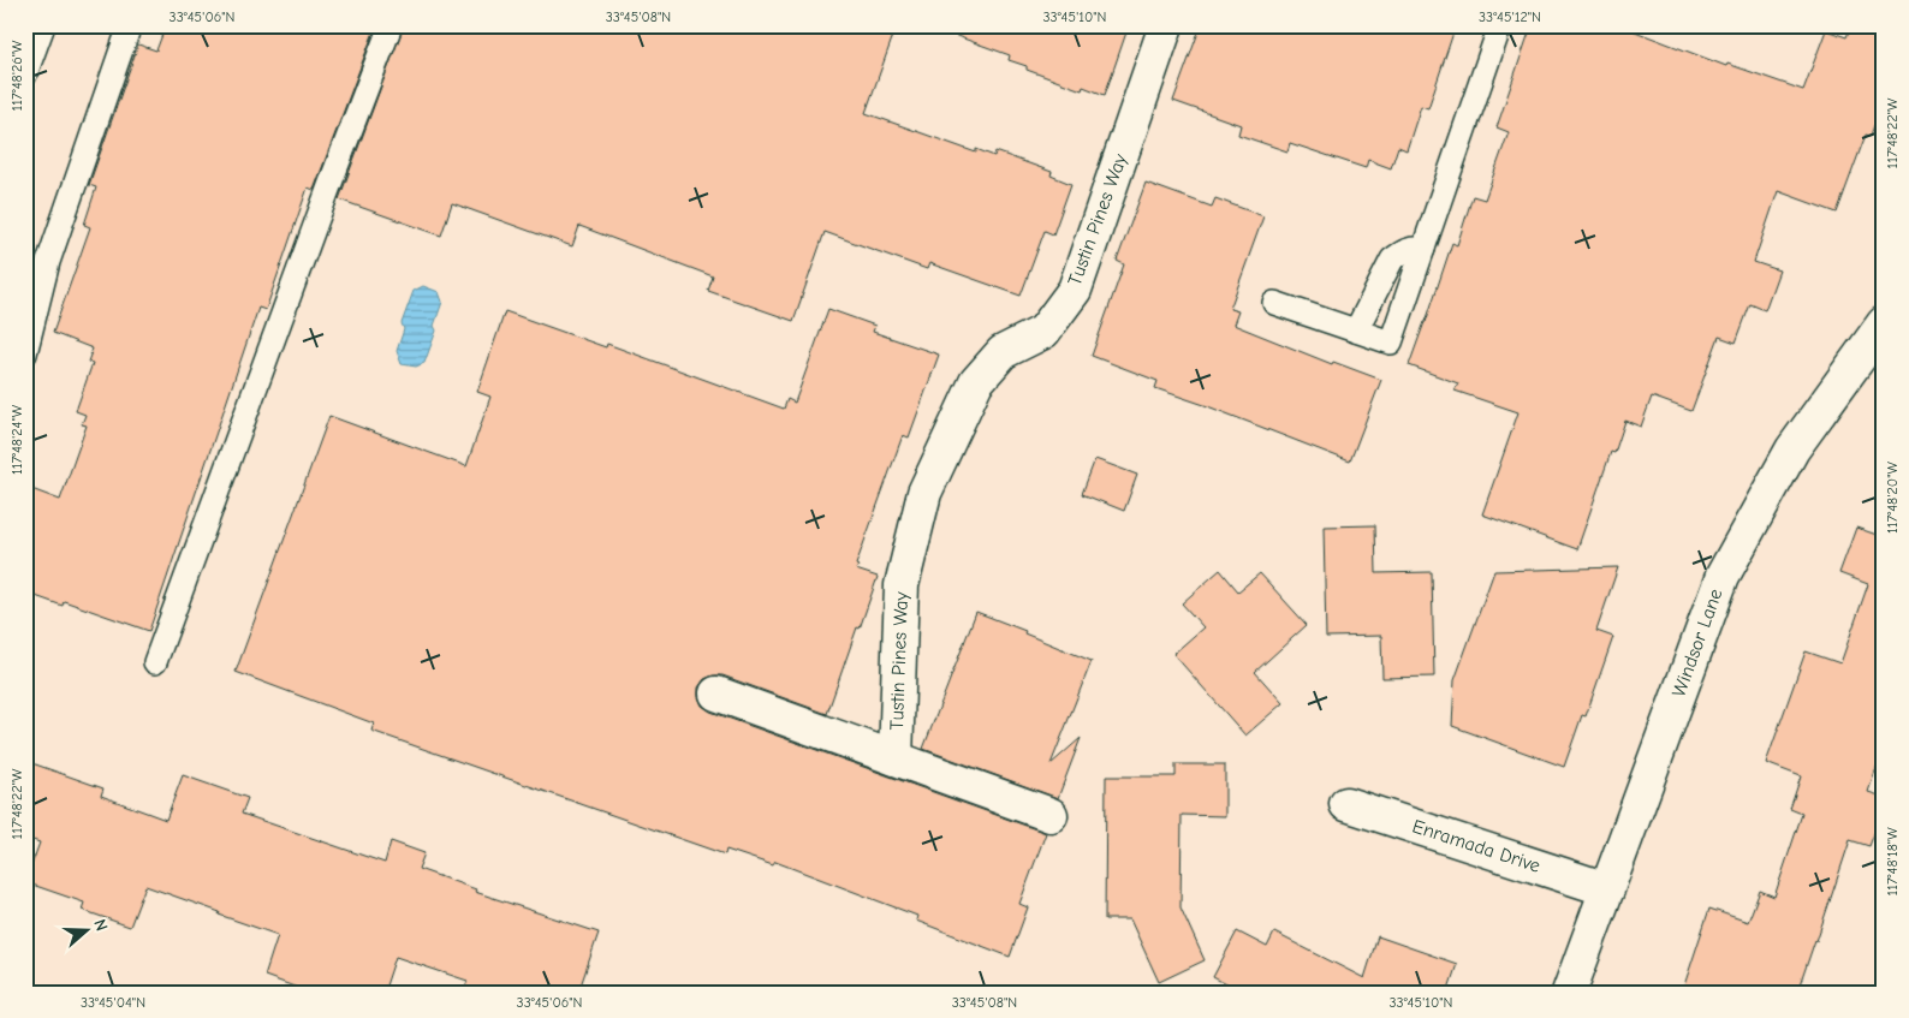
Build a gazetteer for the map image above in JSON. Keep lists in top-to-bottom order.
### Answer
{
  "streets": {
    "street": ["Tustin Pines Way", "Windsor Lane", "Enramada Drive"]
  },
  "crossings": [
    ["Windsor Lane", "Enramada Drive"]
  ],
  "north": "right",
  "coordinates": [
    "33°45'06\"N",
    "33°45'08\"N",
    "33°45'10\"N",
    "33°45'12\"N",
    "117°48'26\"W",
    "117°48'22\"W",
    "117°48'24\"W",
    "117°48'20\"W",
    "117°48'18\"W",
    "33°45'04\"N"
  ]
}
